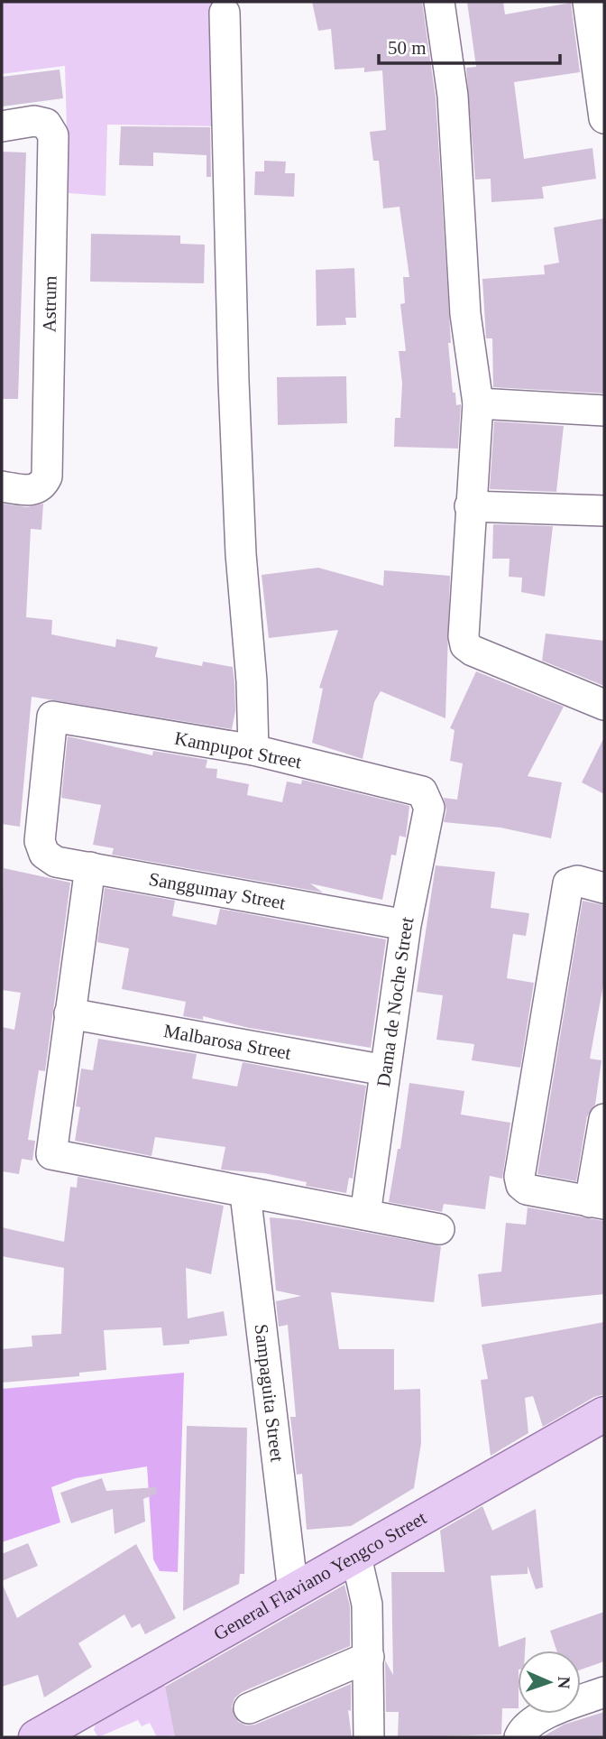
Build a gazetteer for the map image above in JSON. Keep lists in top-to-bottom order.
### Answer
{
  "streets": {
    "main road": ["General Flaviano Yengco Street"],
    "street": [
      "Astrum",
      "Kampupot Street",
      "Sanggumay Street",
      "Dama de Noche Street",
      "Malbarosa Street",
      "Sampaguita Street"
    ]
  },
  "crossings": [
    ["Kampupot Street", "Sanggumay Street"],
    ["Kampupot Street", "Dama de Noche Street"],
    ["Sanggumay Street", "Dama de Noche Street"],
    ["Dama de Noche Street", "Malbarosa Street"],
    ["Sampaguita Street", "General Flaviano Yengco Street"]
  ],
  "scale_bar": "50 m",
  "north": "right"
}
